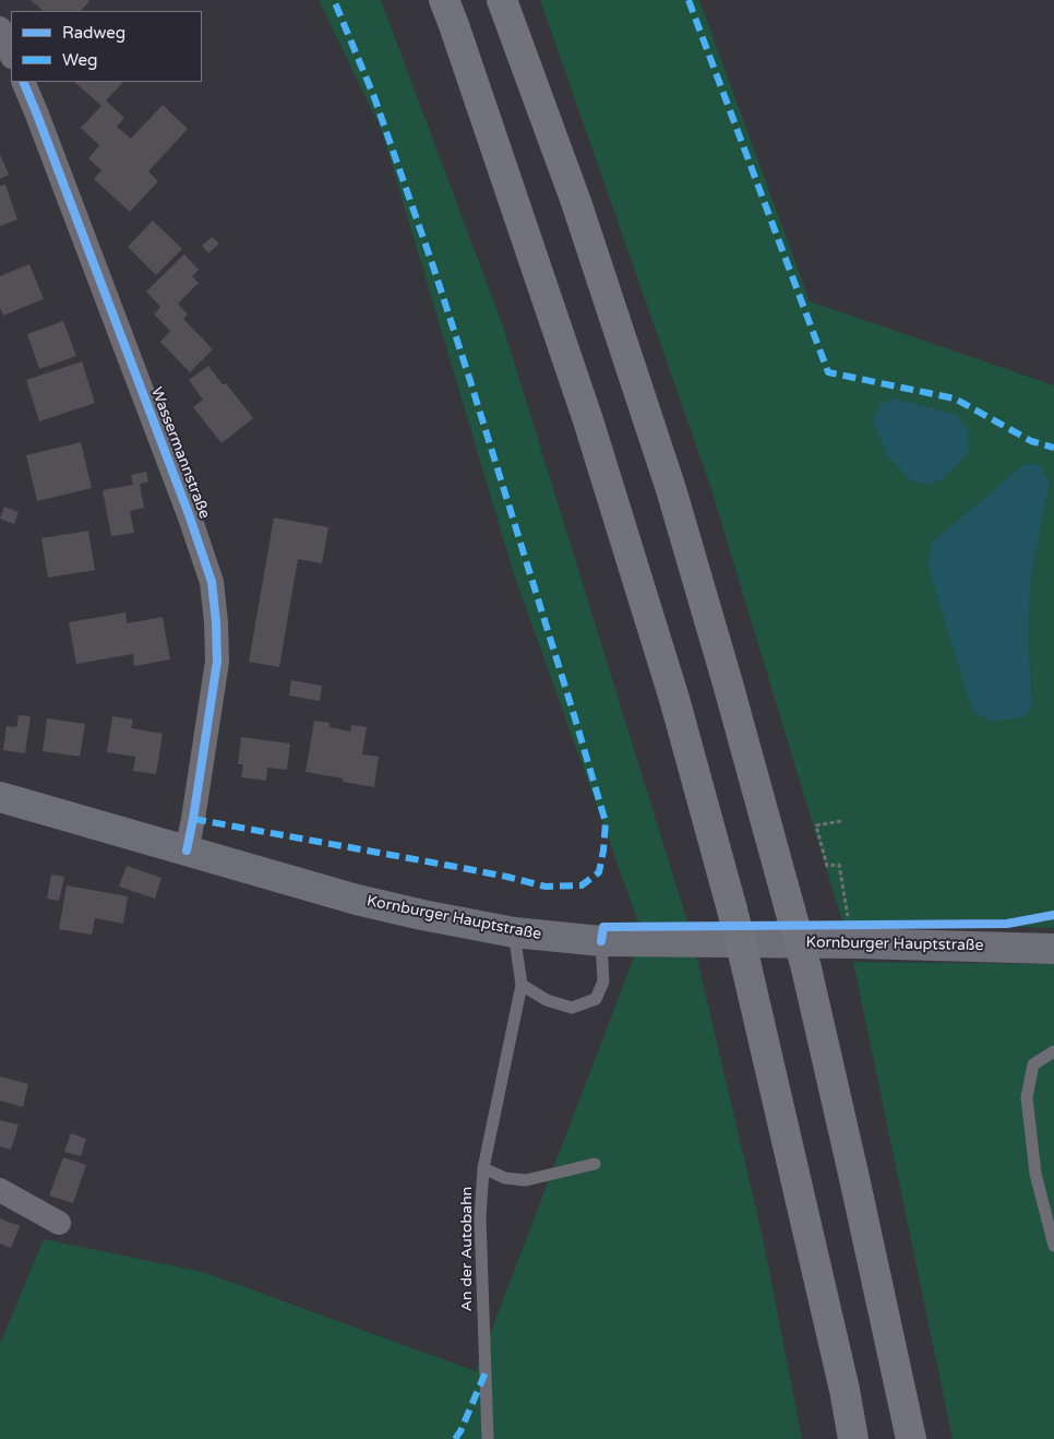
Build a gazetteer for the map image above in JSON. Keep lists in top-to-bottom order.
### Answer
{
  "streets": {
    "main road": ["Kornburger Hauptstraße"],
    "street": ["Wassermannstraße"],
    "lane": ["An der Autobahn"]
  },
  "crossings": [
    ["Wassermannstraße", "Kornburger Hauptstraße"],
    ["Kornburger Hauptstraße", "An der Autobahn"]
  ],
  "legend": ["Radweg", "Weg"]
}
